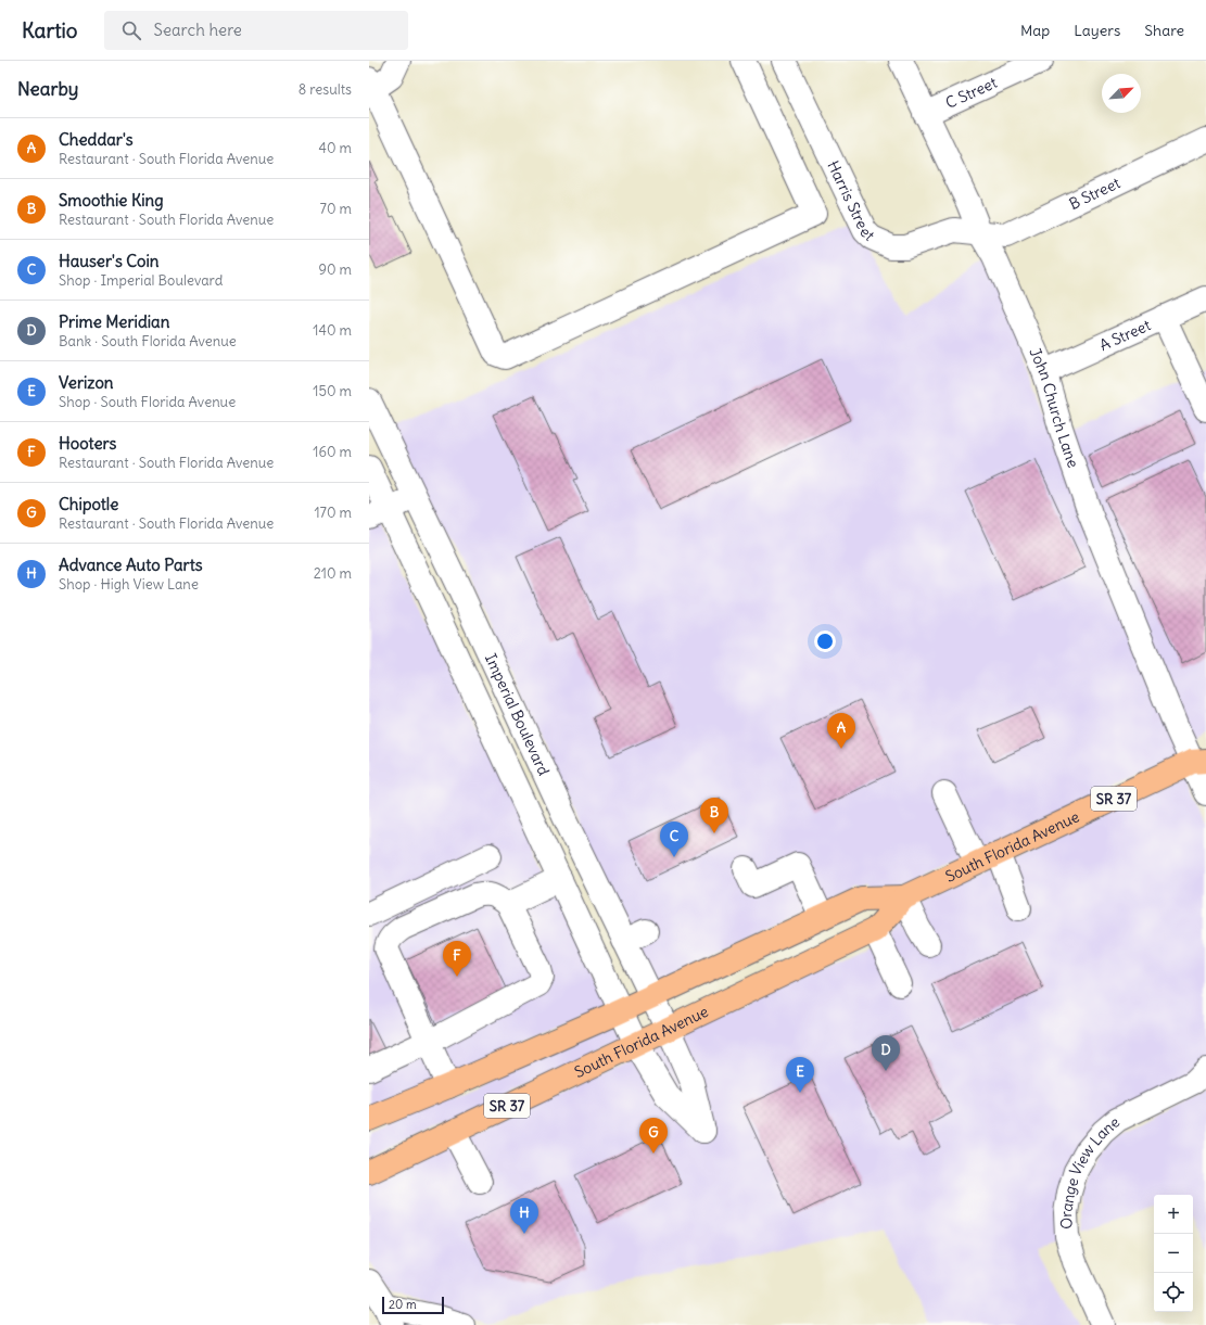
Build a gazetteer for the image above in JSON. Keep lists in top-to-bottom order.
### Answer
{
  "streets": {
    "main road": ["SR 37", "South Florida Avenue"],
    "street": [
      "C Street",
      "B Street",
      "Harris Street",
      "A Street",
      "John Church Lane",
      "Imperial Boulevard",
      "Orange View Lane"
    ]
  },
  "crossings": [
    ["C Street", "John Church Lane"],
    ["B Street", "Harris Street"],
    ["B Street", "John Church Lane"],
    ["Harris Street", "John Church Lane"],
    ["A Street", "John Church Lane"],
    ["John Church Lane", "South Florida Avenue"],
    ["Imperial Boulevard", "South Florida Avenue"]
  ],
  "scale_bar": "20 m",
  "north": "top right",
  "page": {
    "header": "Kartio",
    "search": "Search here",
    "nav": ["Map", "Layers", "Share"],
    "heading": ["Nearby", "8 results"],
    "list": [
      {
        "mark": "A",
        "name": "Cheddar's",
        "note": "Restaurant · South Florida Avenue",
        "value": "40 m"
      },
      {
        "mark": "B",
        "name": "Smoothie King",
        "note": "Restaurant · South Florida Avenue",
        "value": "70 m"
      },
      {
        "mark": "C",
        "name": "Hauser's Coin",
        "note": "Shop · Imperial Boulevard",
        "value": "90 m"
      },
      {
        "mark": "D",
        "name": "Prime Meridian",
        "note": "Bank · South Florida Avenue",
        "value": "140 m"
      },
      {
        "mark": "E",
        "name": "Verizon",
        "note": "Shop · South Florida Avenue",
        "value": "150 m"
      },
      {
        "mark": "F",
        "name": "Hooters",
        "note": "Restaurant · South Florida Avenue",
        "value": "160 m"
      },
      {
        "mark": "G",
        "name": "Chipotle",
        "note": "Restaurant · South Florida Avenue",
        "value": "170 m"
      },
      {
        "mark": "H",
        "name": "Advance Auto Parts",
        "note": "Shop · High View Lane",
        "value": "210 m"
      }
    ],
    "pins": [
      "A",
      "B",
      "C",
      "F",
      "D",
      "E",
      "G",
      "H"
    ],
    "map_buttons": ["+", "−"],
    "scale": "20 m"
  }
}
